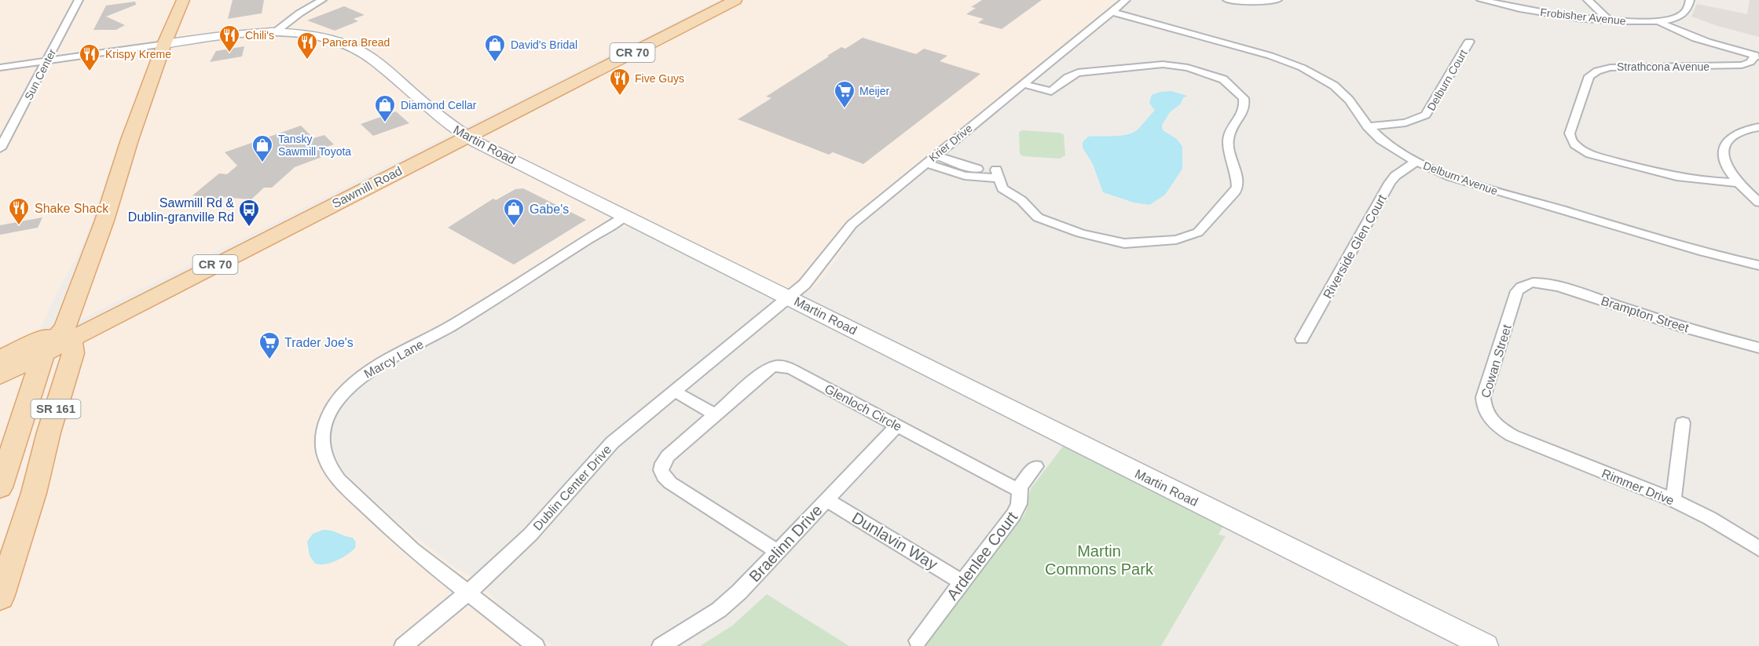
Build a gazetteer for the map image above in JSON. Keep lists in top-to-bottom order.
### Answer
{
  "streets": {
    "main road": ["CR 70", "Sawmill Road", "SR 161"],
    "street": [
      "Frobisher Avenue",
      "Strathcona Avenue",
      "Sun Center",
      "Delburn Court",
      "Krier Drive",
      "Martin Road",
      "Delburn Avenue",
      "Riverside Glen Court",
      "Brampton Street",
      "Marcy Lane",
      "Cowan Street",
      "Glenloch Circle",
      "Rimmer Drive",
      "Dublin Center Drive",
      "Dunlavin Way",
      "Braelinn Drive",
      "Ardenlee Court"
    ]
  },
  "crossings": [
    ["Delburn Court", "Delburn Avenue"],
    ["Krier Drive", "Martin Road"],
    ["Krier Drive", "Delburn Avenue"],
    ["Krier Drive", "Dublin Center Drive"],
    ["Martin Road", "Sawmill Road"],
    ["Martin Road", "Marcy Lane"],
    ["Martin Road", "SR 161"],
    ["Martin Road", "Dublin Center Drive"],
    ["Delburn Avenue", "Riverside Glen Court"],
    ["Sawmill Road", "SR 161"],
    ["Brampton Street", "Cowan Street"],
    ["Marcy Lane", "Dublin Center Drive"],
    ["Cowan Street", "Rimmer Drive"],
    ["Glenloch Circle", "Braelinn Drive"],
    ["Glenloch Circle", "Ardenlee Court"],
    ["Dunlavin Way", "Braelinn Drive"],
    ["Dunlavin Way", "Ardenlee Court"]
  ],
  "parks": ["Martin Commons Park"],
  "places": {
    "restaurant": [
      "Chili's",
      "Panera Bread",
      "Krispy Kreme",
      "Five Guys",
      "Shake Shack"
    ],
    "shop": [
      "David's Bridal",
      "Diamond Cellar",
      "Tansky Sawmill Toyota",
      "Gabe's"
    ],
    "supermarket": ["Meijer", "Trader Joe's"],
    "bus stop": ["Sawmill Rd & Dublin-granville Rd"]
  }
}
